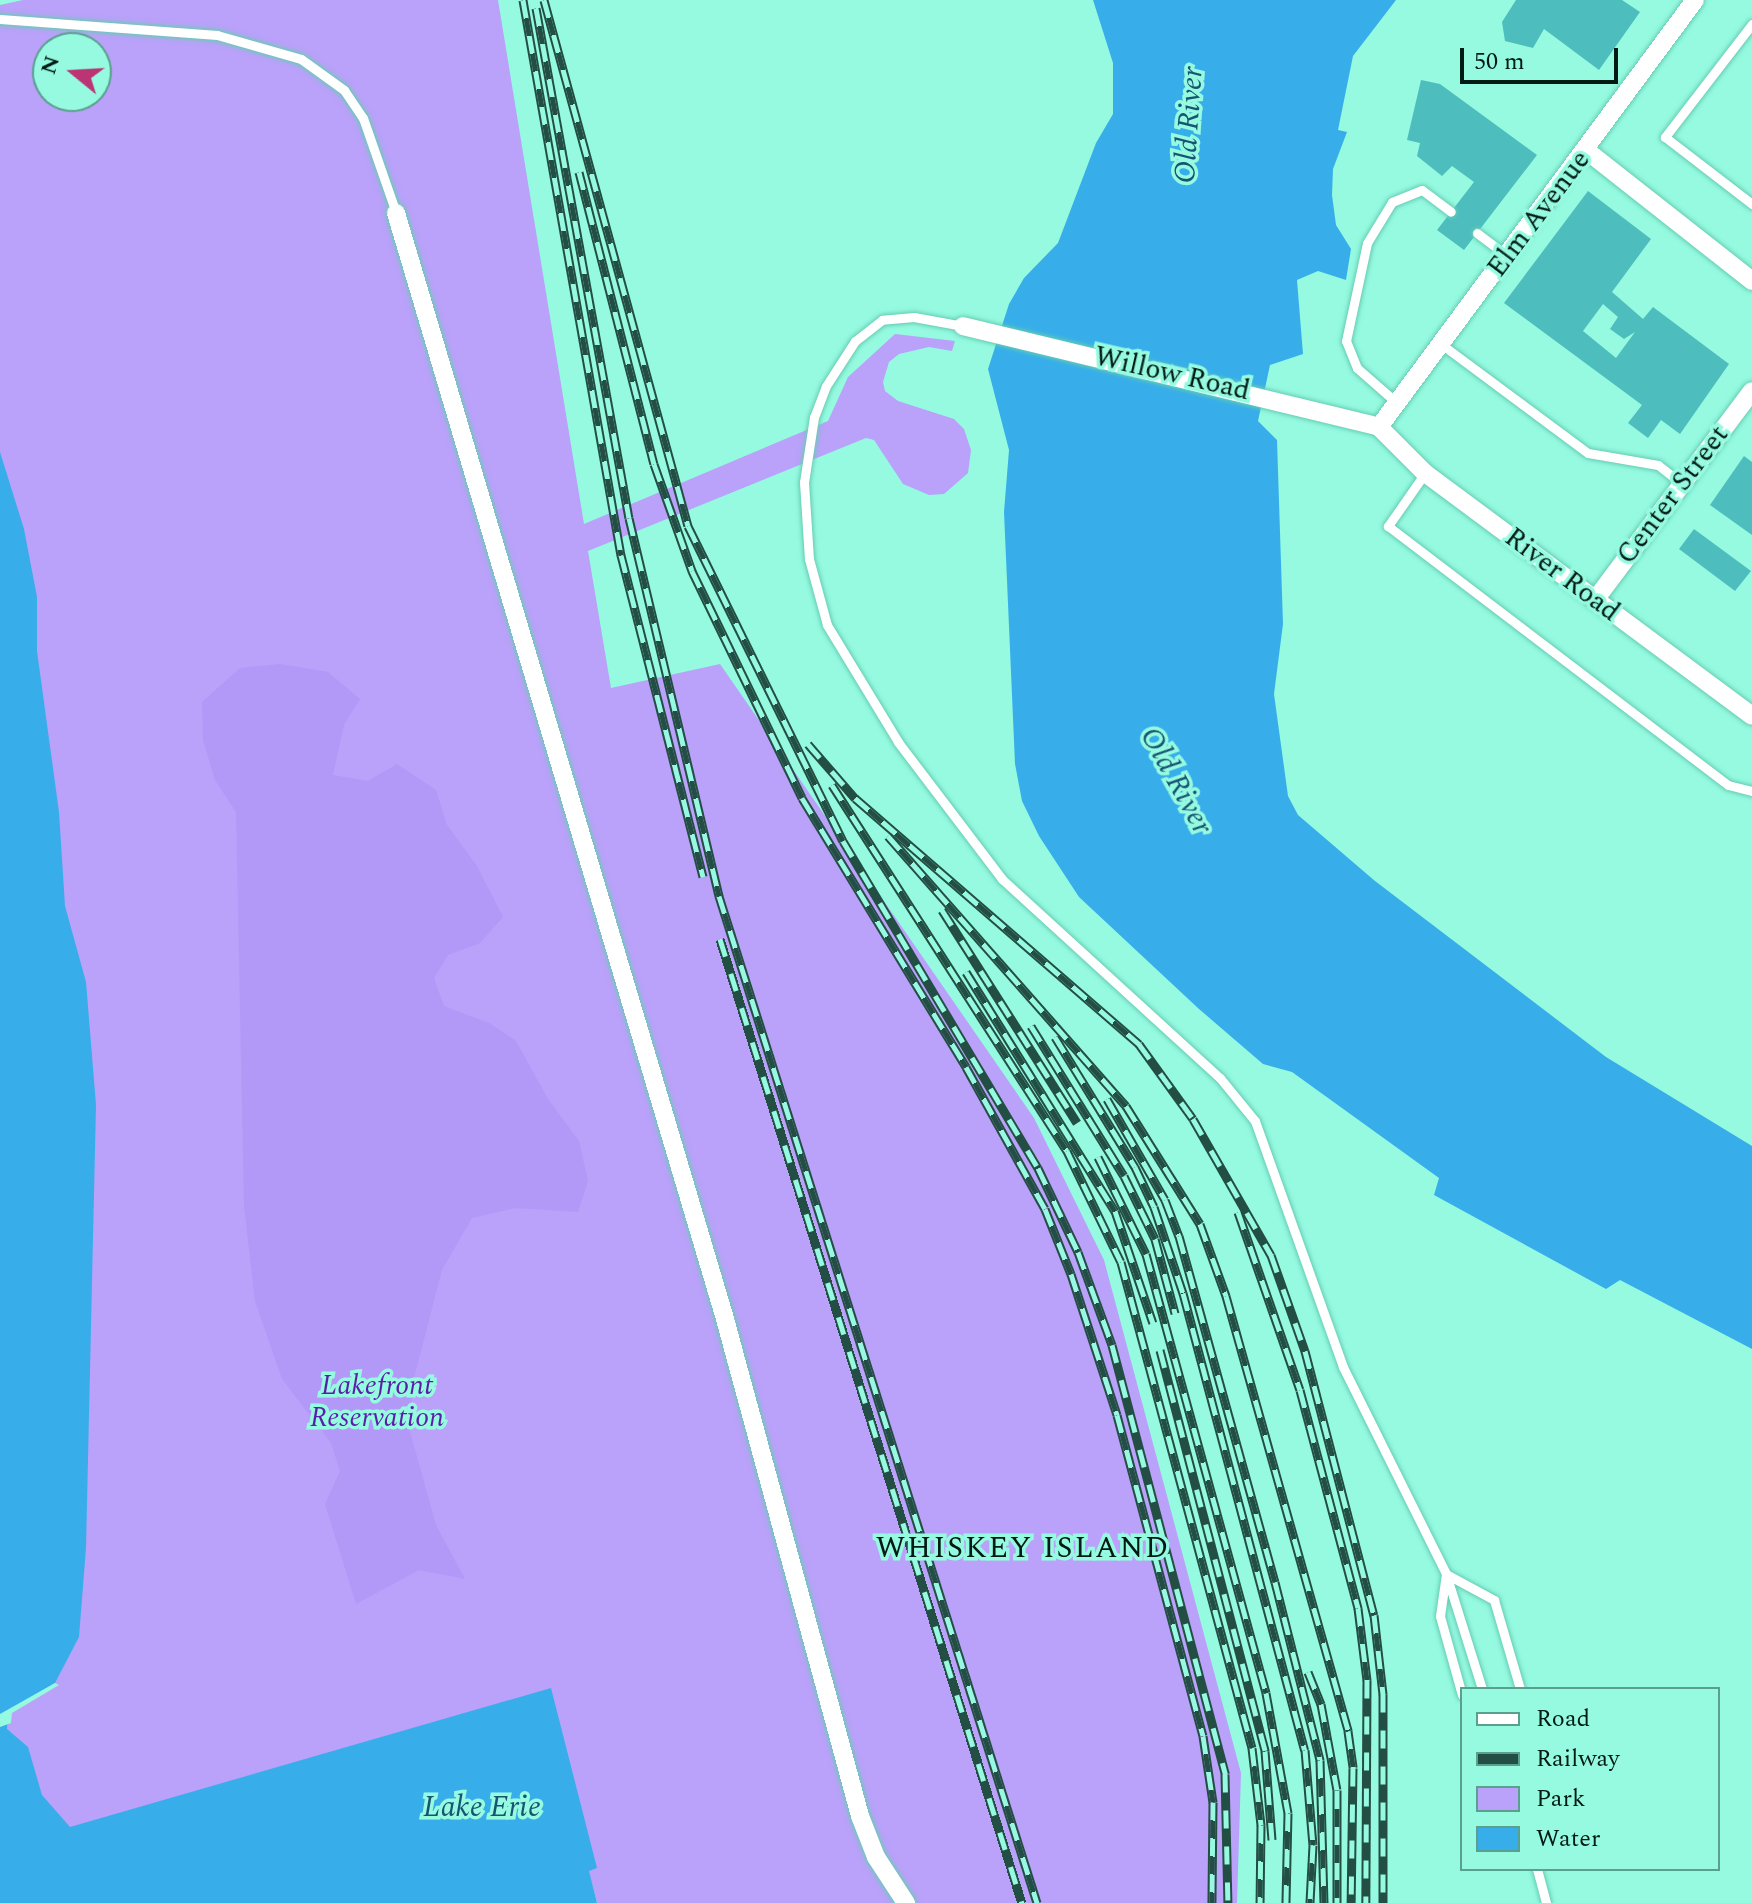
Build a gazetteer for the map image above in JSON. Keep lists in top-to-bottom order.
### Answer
{
  "streets": {
    "street": [
      "Elm Avenue",
      "Willow Road",
      "Center Street",
      "River Road"
    ]
  },
  "crossings": [
    ["Elm Avenue", "Willow Road"],
    ["Elm Avenue", "River Road"],
    ["Willow Road", "River Road"],
    ["Center Street", "River Road"]
  ],
  "districts": ["WHISKEY ISLAND"],
  "water": ["Old River", "Lake Erie"],
  "parks": ["Lakefront Reservation"],
  "legend": [
    "Road",
    "Railway",
    "Park",
    "Water"
  ],
  "scale_bar": "50 m",
  "north": "left"
}
